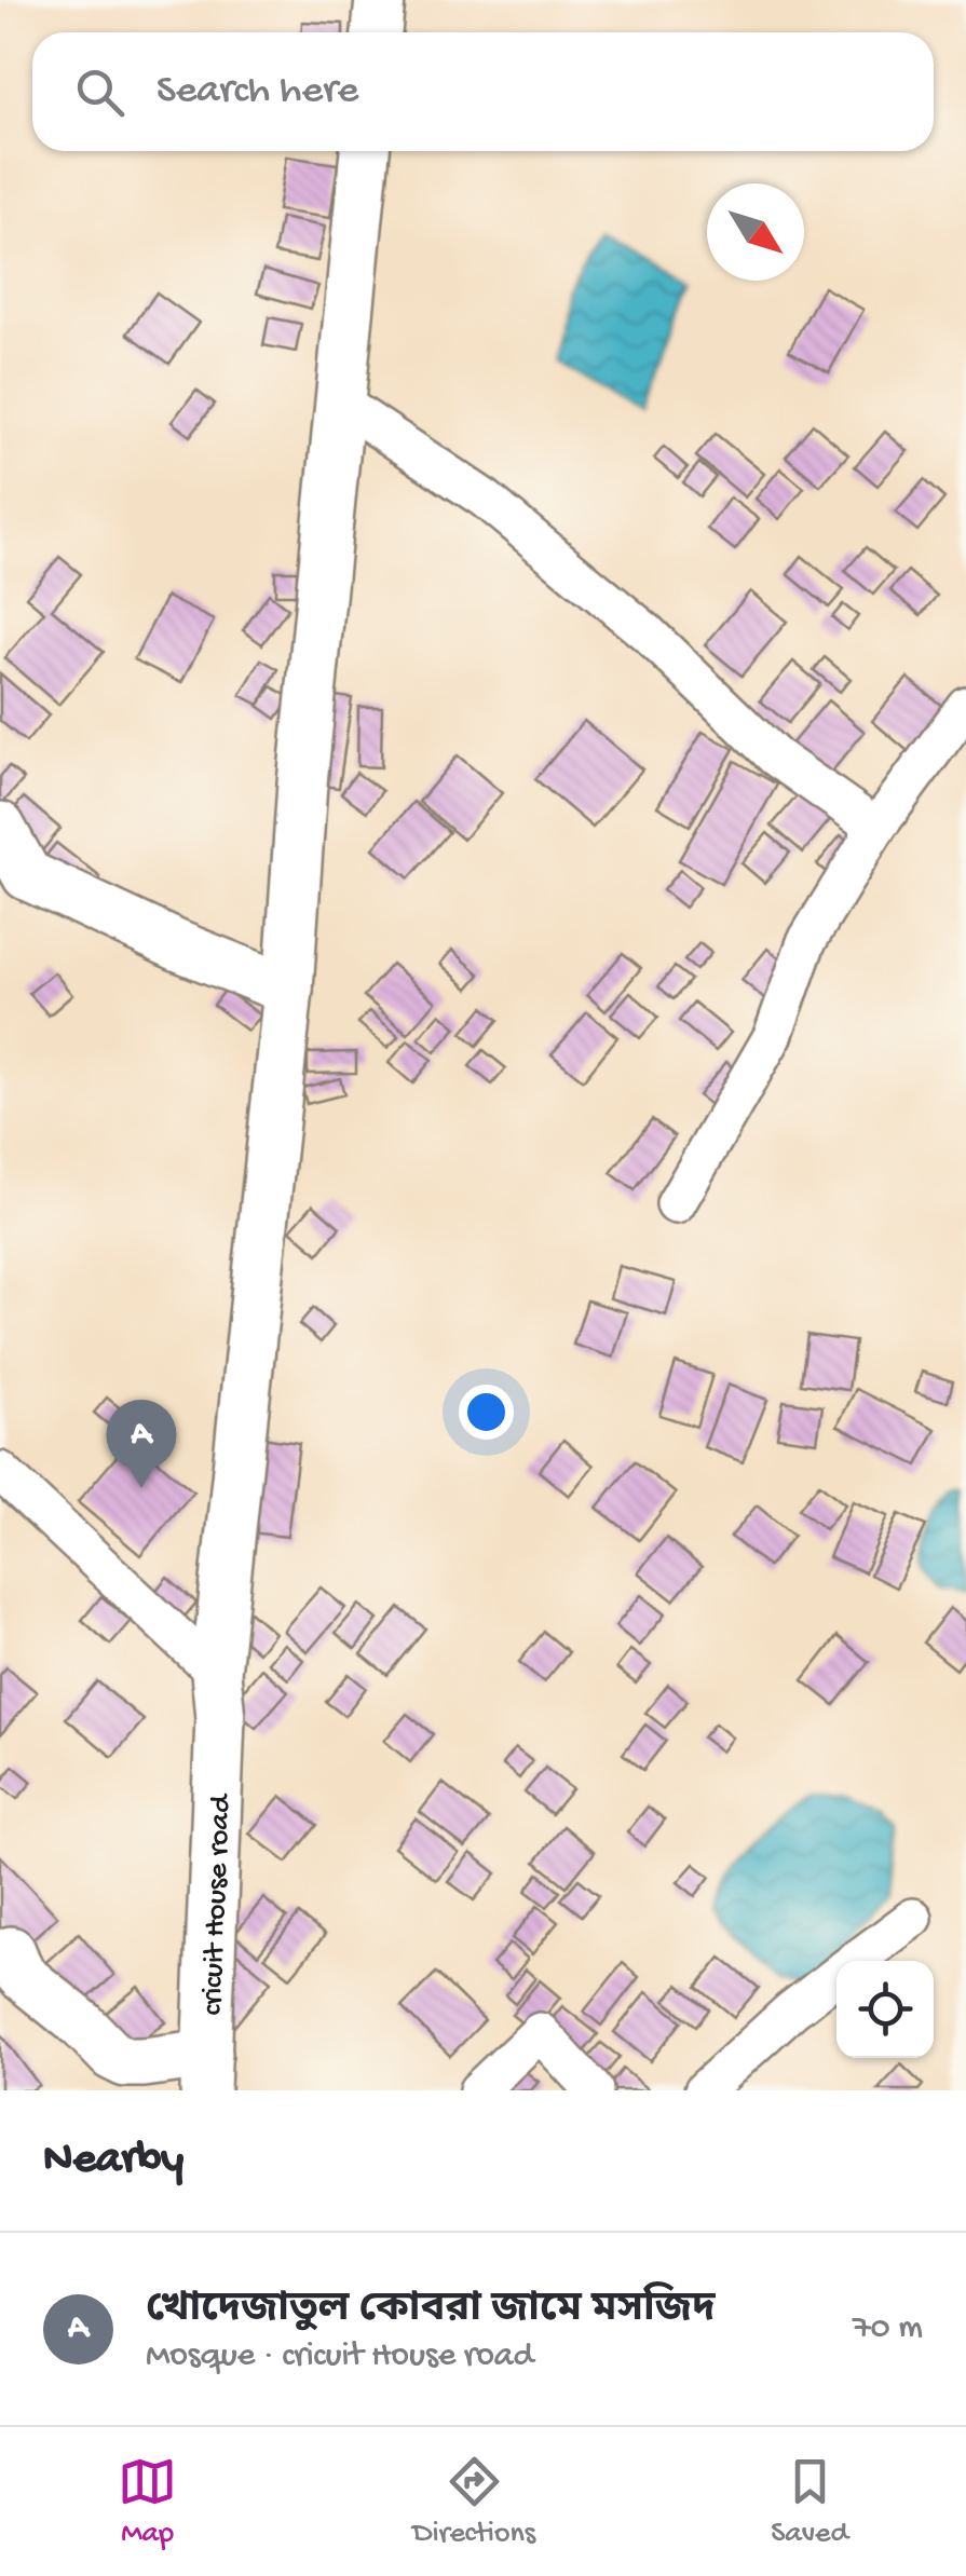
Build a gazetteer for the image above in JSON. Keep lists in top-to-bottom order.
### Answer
{
  "streets": {
    "street": ["cricuit House road"]
  },
  "north": "bottom right",
  "page": {
    "search": "Search here",
    "pins": "A",
    "heading": "Nearby",
    "list": [
      {
        "mark": "A",
        "name": "খোদেজাতুল কোবরা জামে মসজিদ",
        "note": "Mosque · cricuit House road",
        "value": "70 m"
      }
    ],
    "nav": ["Map", "Directions", "Saved"]
  }
}
